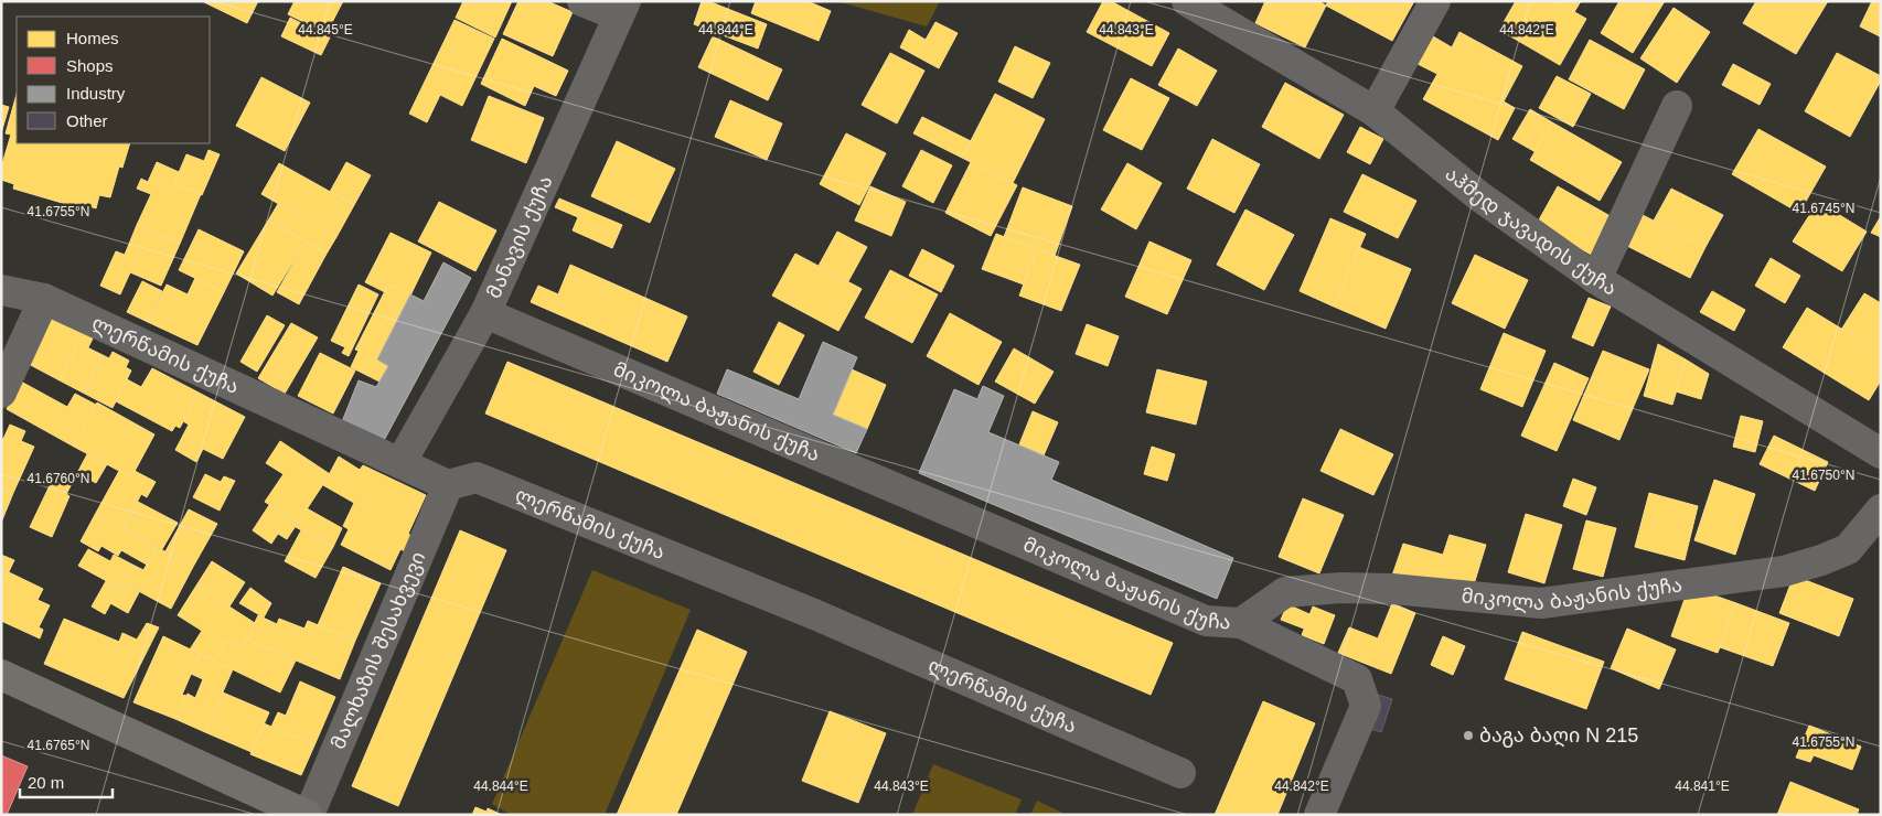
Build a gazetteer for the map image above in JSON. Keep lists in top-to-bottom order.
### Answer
{
  "streets": {
    "street": [
      "აჰმედ ჯავადის ქუჩა",
      "მანავის ქუჩა",
      "ლერწამის ქუჩა",
      "მიკოლა ბაჟანის ქუჩა",
      "მალხაზის შესახვევი"
    ]
  },
  "crossings": [
    ["მანავის ქუჩა", "ლერწამის ქუჩა"],
    ["მანავის ქუჩა", "მიკოლა ბაჟანის ქუჩა"],
    ["ლერწამის ქუჩა", "მალხაზის შესახვევი"]
  ],
  "places": ["ბაგა ბაღი N 215"],
  "legend": [
    "Homes",
    "Shops",
    "Industry",
    "Other"
  ],
  "scale_bar": "20 m",
  "coordinates": [
    "44.845°E",
    "44.844°E",
    "44.843°E",
    "44.842°E",
    "41.6745°N",
    "41.6755°N",
    "41.6750°N",
    "41.6760°N",
    "41.6765°N",
    "44.841°E"
  ]
}
